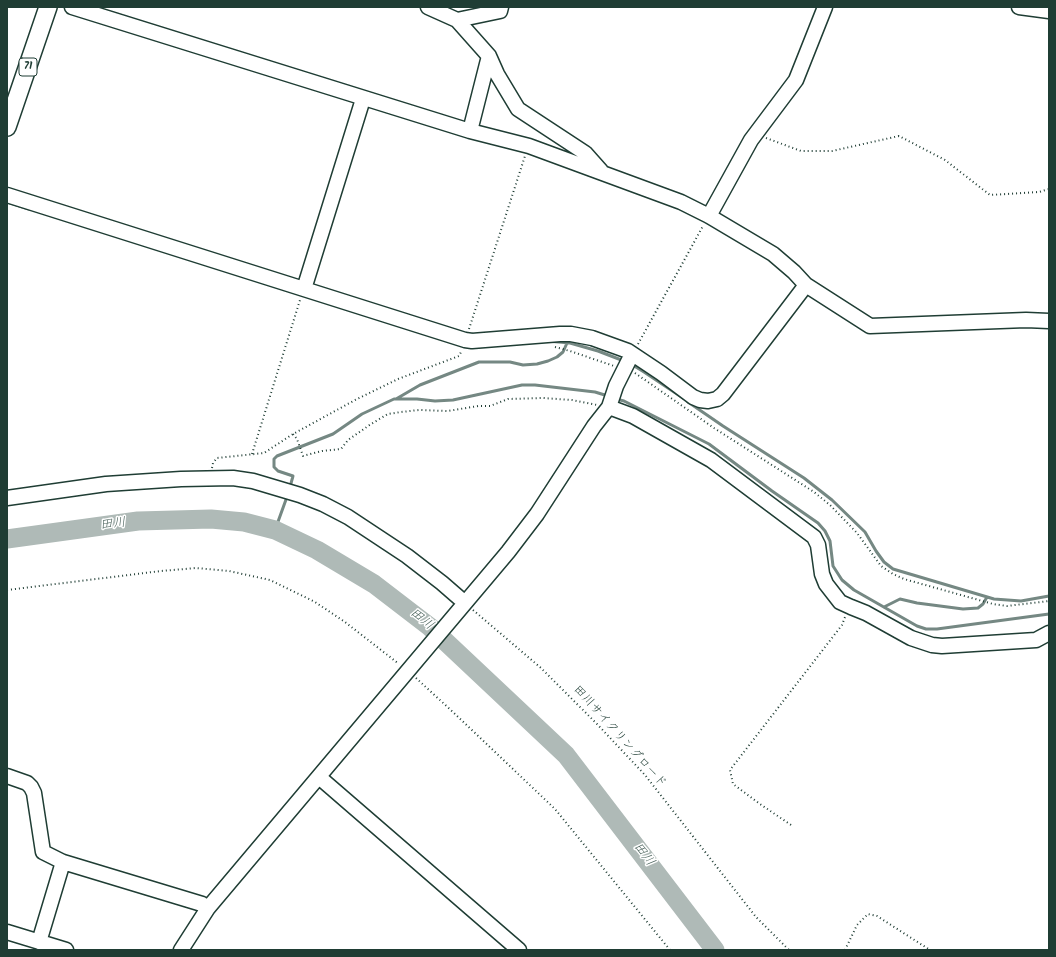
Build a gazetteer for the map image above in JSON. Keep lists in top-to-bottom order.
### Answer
{
  "streets": {
    "main road": ["71"],
    "path": ["田川サイクリングロード"]
  },
  "water": ["田川"]
}
